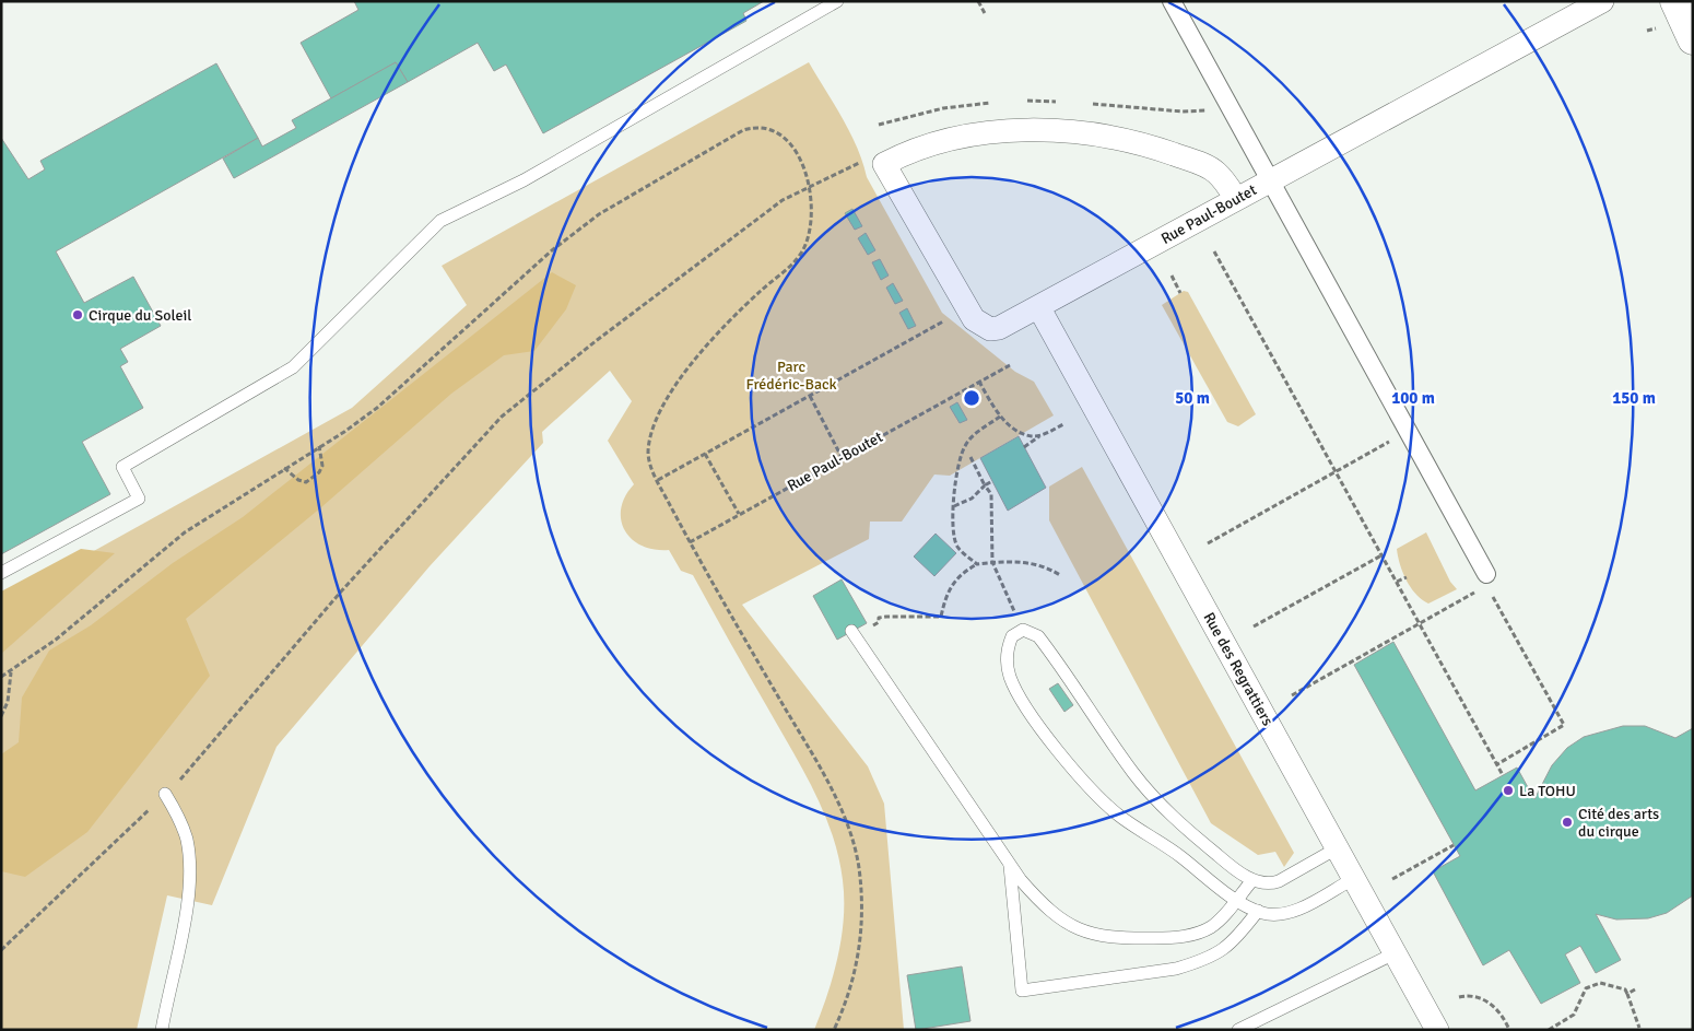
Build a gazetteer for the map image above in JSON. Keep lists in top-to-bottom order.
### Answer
{
  "streets": {
    "street": ["Rue Paul-Boutet", "Rue des Regrattiers"]
  },
  "crossings": [
    ["Rue Paul-Boutet", "Rue des Regrattiers"]
  ],
  "parks": ["Parc Frédéric-Back"],
  "places": ["Cirque du Soleil", "La TOHU", "Cité des arts du cirque"],
  "rings": ["50 m", "100 m", "150 m"]
}
